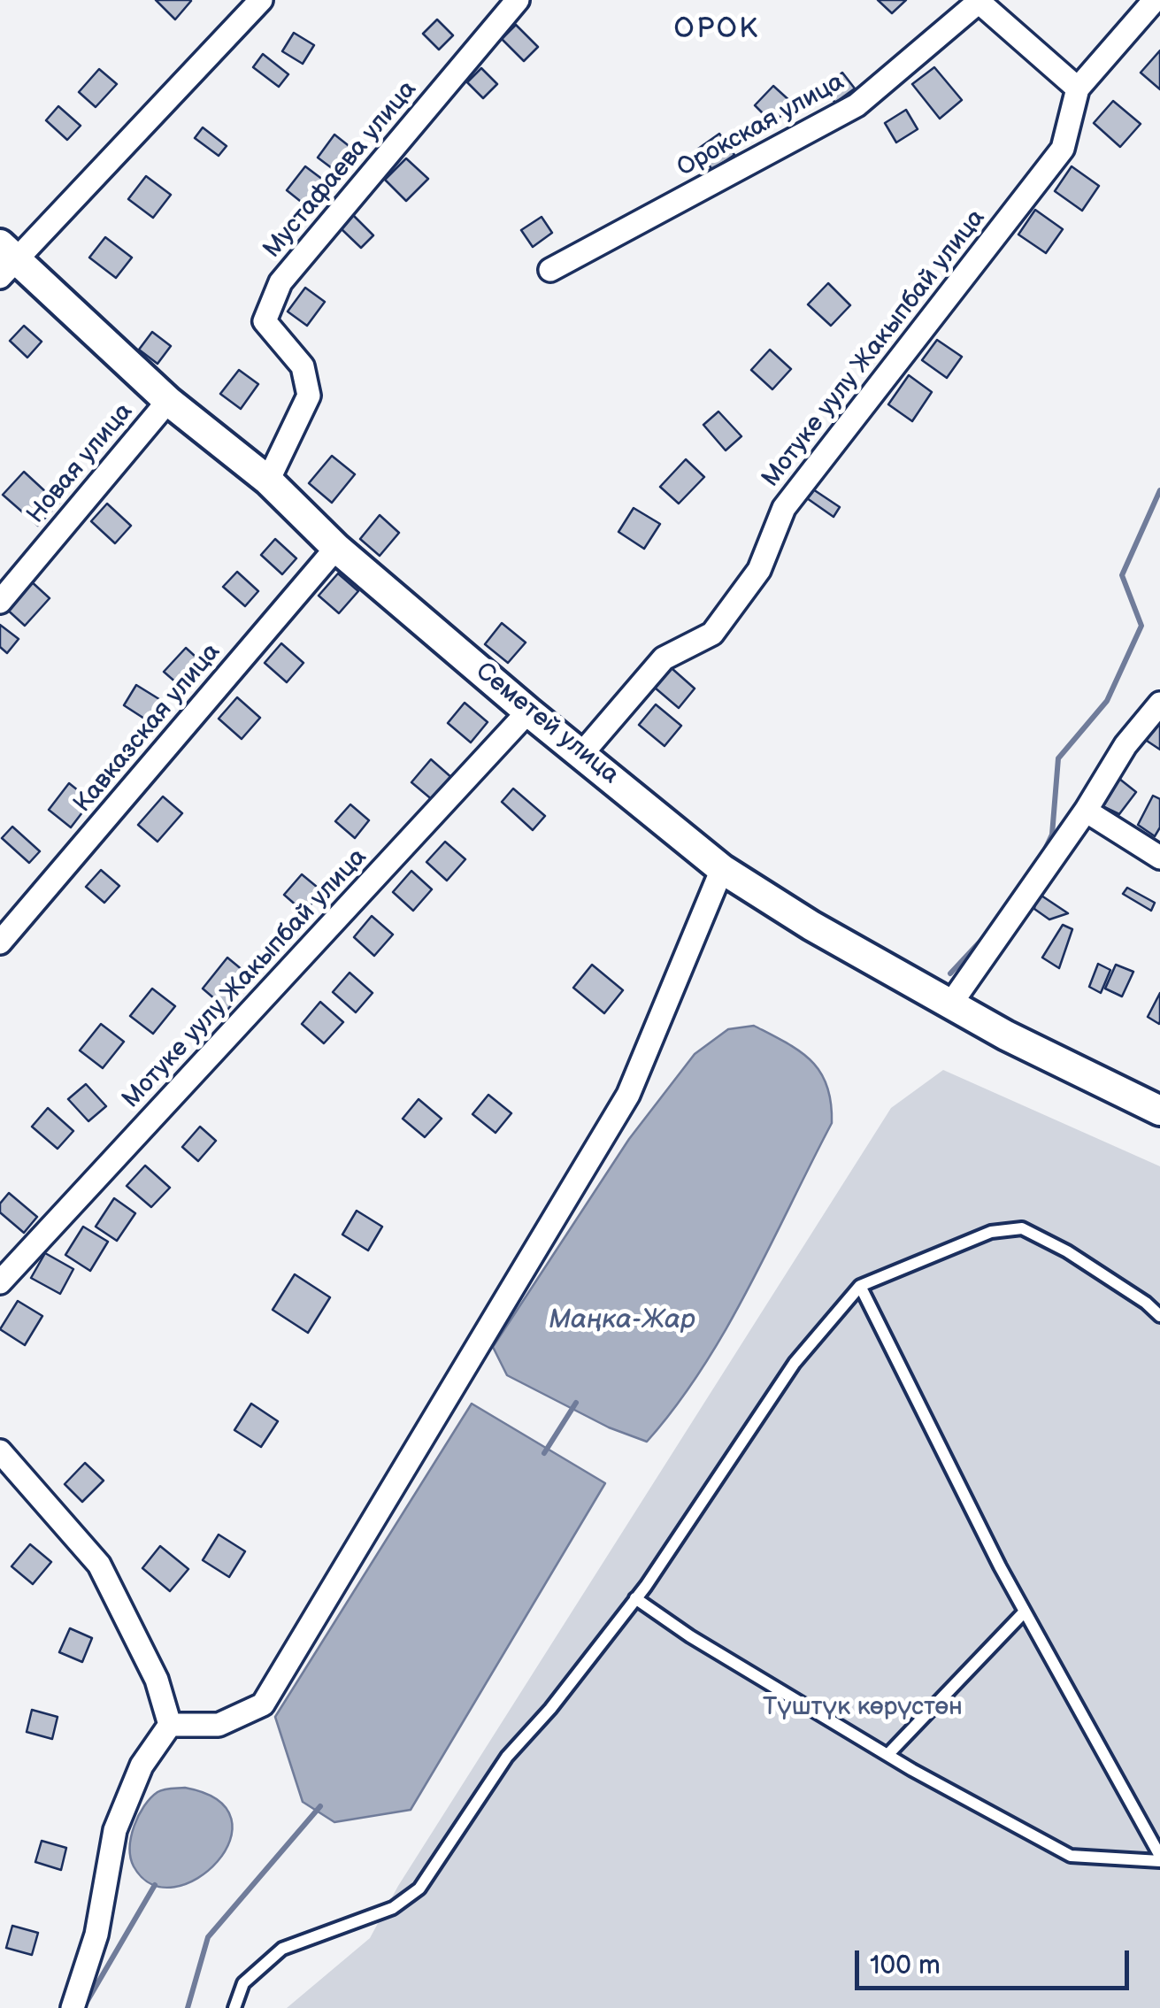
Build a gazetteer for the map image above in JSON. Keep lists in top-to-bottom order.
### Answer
{
  "streets": {
    "street": [
      "Орокская улица",
      "Мустафаева улица",
      "Мотуке уулу Жакыпбай улица",
      "Новая улица",
      "Семетей улица",
      "Кавказская улица"
    ]
  },
  "crossings": [
    ["Мустафаева улица", "Семетей улица"],
    ["Мотуке уулу Жакыпбай улица", "Семетей улица"],
    ["Новая улица", "Семетей улица"],
    ["Семетей улица", "Кавказская улица"]
  ],
  "districts": ["ОРОК"],
  "water": ["Маңка-Жар"],
  "parks": ["Түштүк көрүстөн"],
  "scale_bar": "100 m"
}
